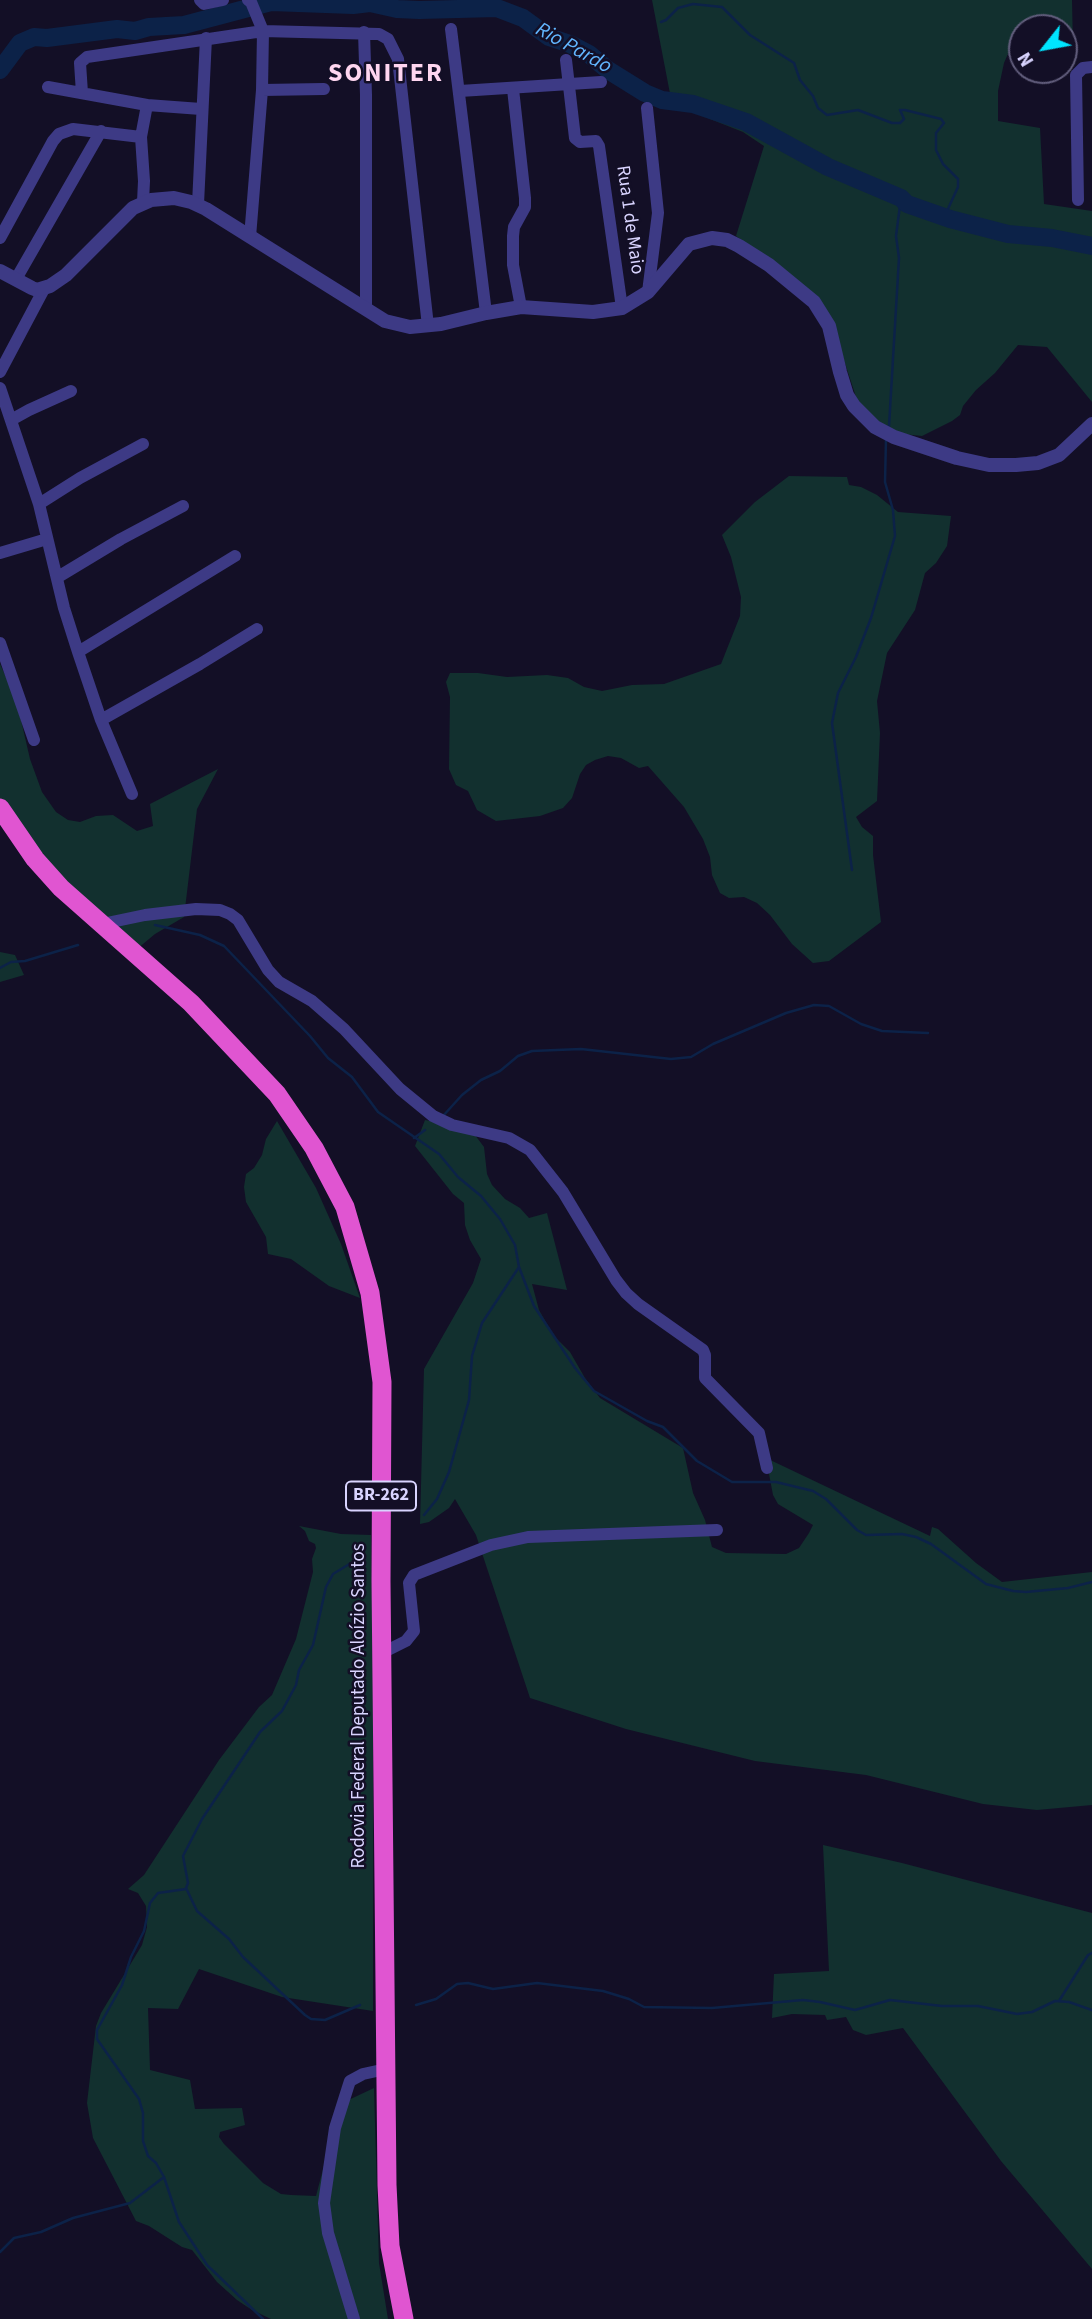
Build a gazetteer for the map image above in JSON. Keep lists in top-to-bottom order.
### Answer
{
  "streets": {
    "highway": ["BR-262", "Rodovia Federal Deputado Aloízio Santos"],
    "street": ["Rua 1 de Maio"]
  },
  "districts": ["SONITER"],
  "water": ["Rio Pardo"],
  "north": "bottom left"
}
